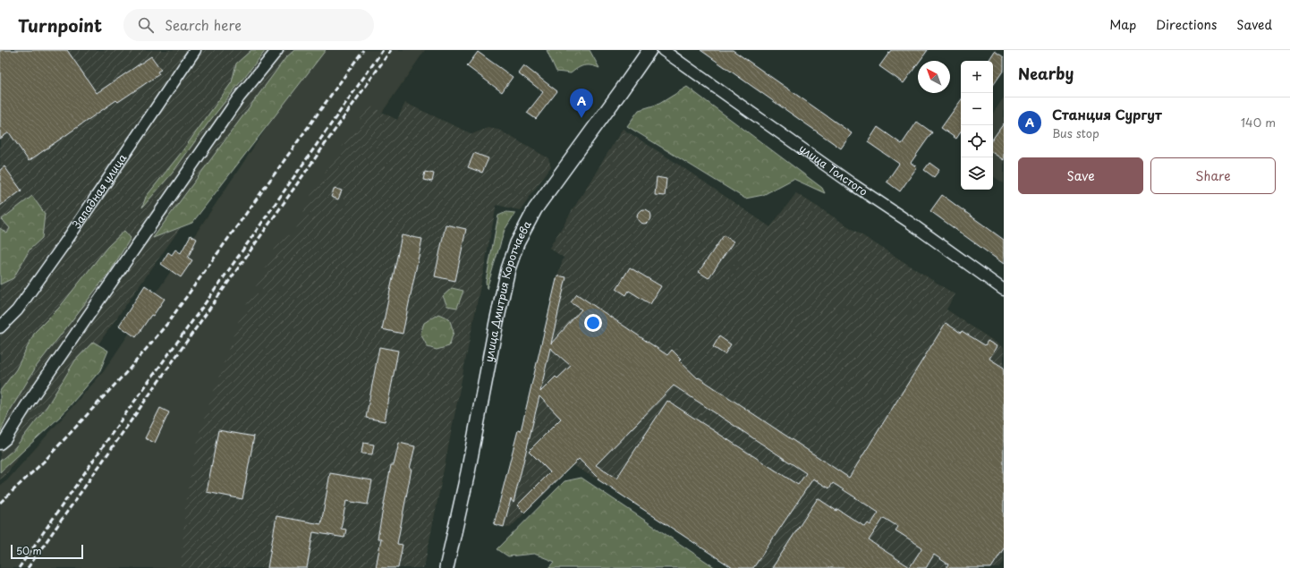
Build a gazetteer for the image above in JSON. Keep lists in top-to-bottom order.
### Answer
{
  "streets": {
    "street": ["улица Толстого", "Западная улица", "улица Дмитрия Коротчаева"]
  },
  "scale_bar": "50 m",
  "north": "top left",
  "page": {
    "header": "Turnpoint",
    "search": "Search here",
    "nav": ["Map", "Directions", "Saved"],
    "heading": "Nearby",
    "map_buttons": ["+", "−"],
    "pins": "A",
    "list": [
      {
        "mark": "A",
        "name": "Станция Сургут",
        "note": "Bus stop",
        "value": "140 m"
      }
    ],
    "buttons": ["Save", "Share"],
    "scale": "50 m"
  }
}
